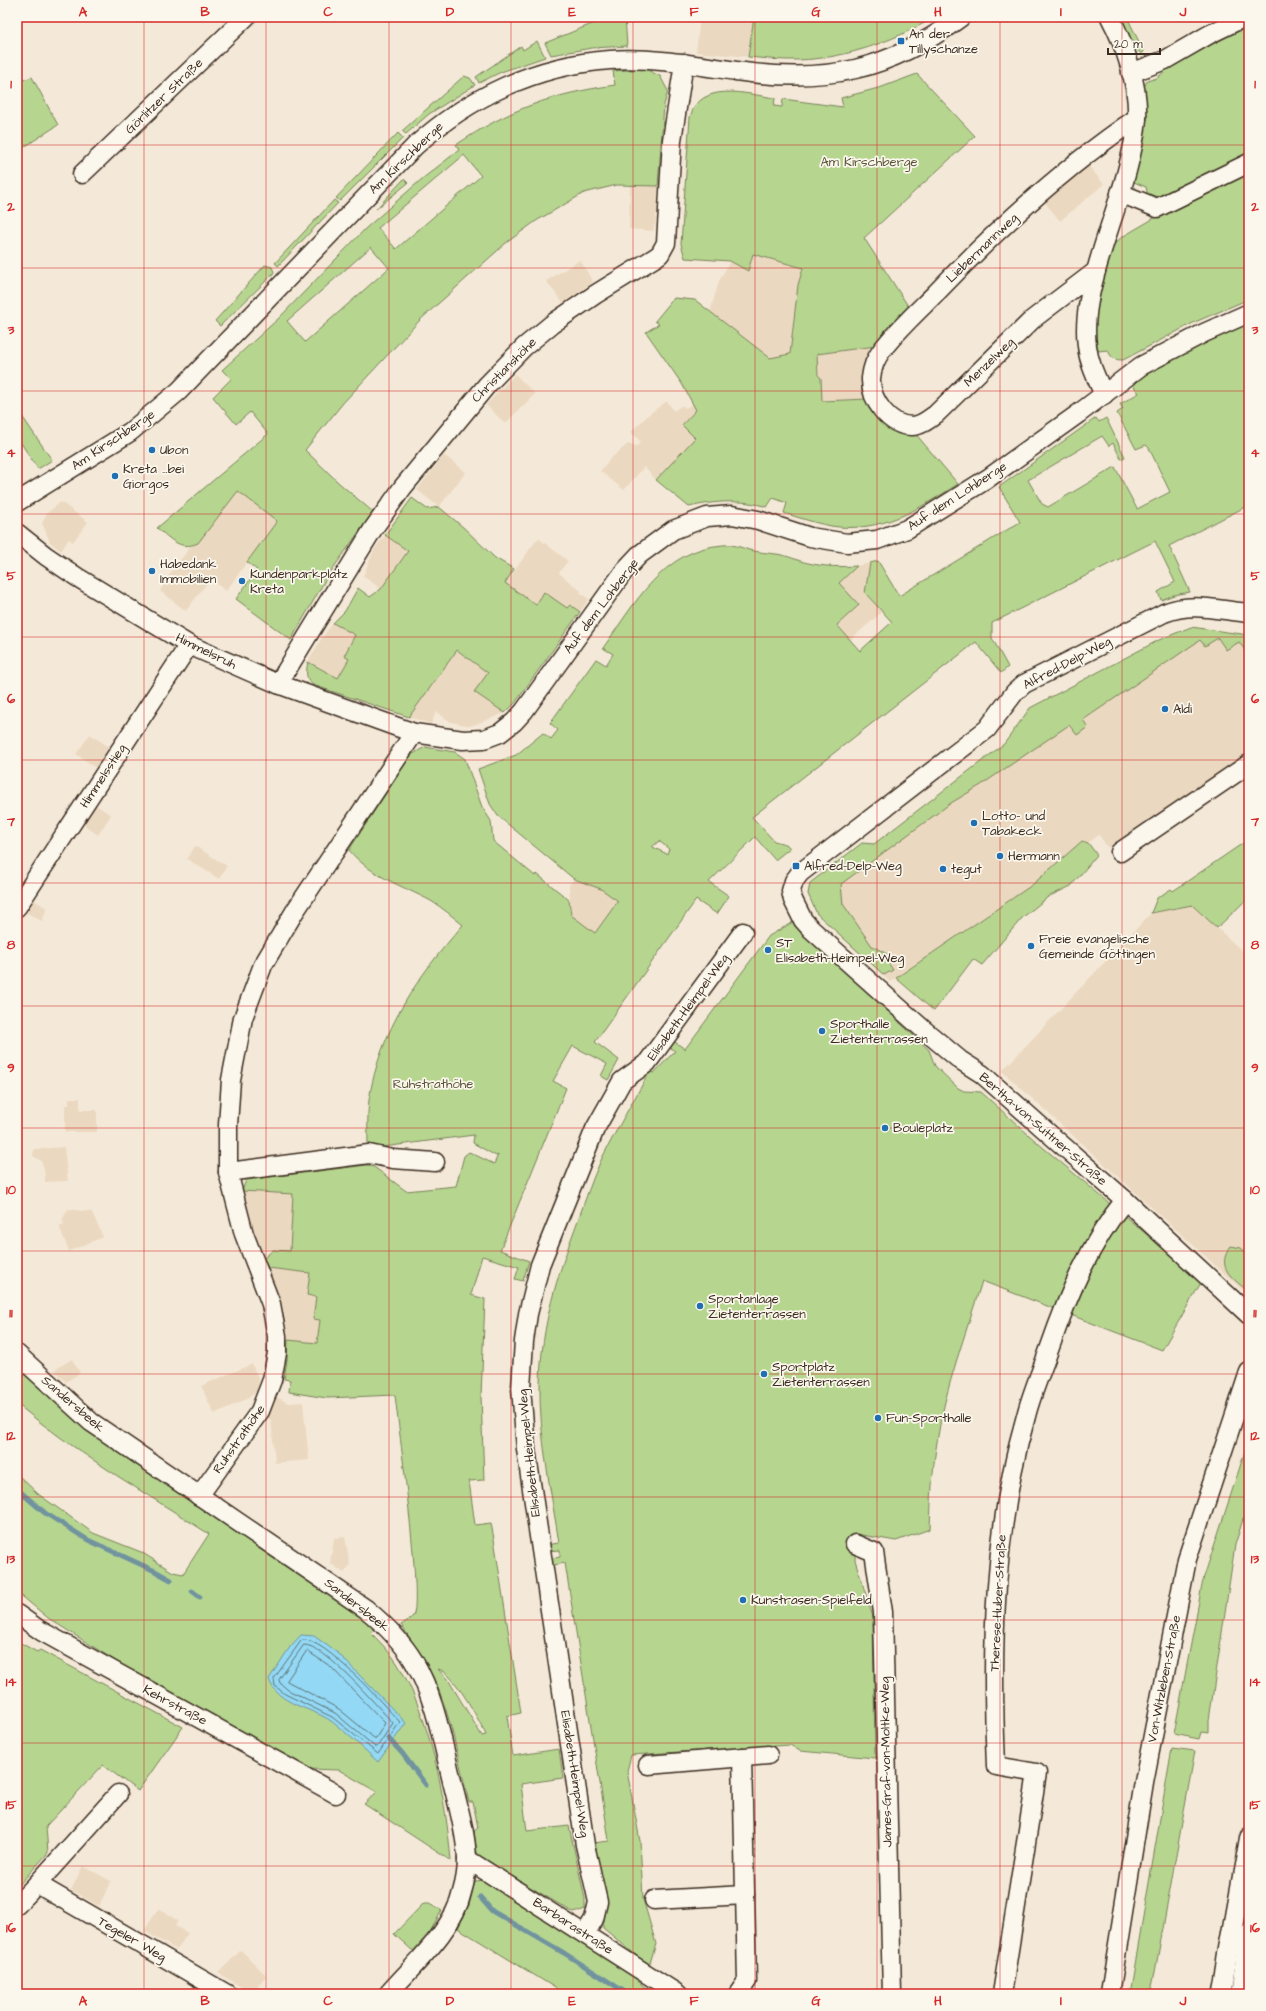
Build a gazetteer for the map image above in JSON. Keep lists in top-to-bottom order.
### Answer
{
  "streets": {
    "street": [
      "Görlitzer Straße",
      "Am Kirschberge",
      "Liebermannweg",
      "Menzelweg",
      "Christianshöhe",
      "Auf dem Lohberge",
      "Himmelsruh",
      "Alfred-Delp-Weg",
      "Himmelsstieg",
      "Elisabeth-Heimpel-Weg",
      "Bertha-von-Suttner-Straße",
      "Sandersbeek",
      "Ruhstrathöhe",
      "Therese-Huber-Straße",
      "Von-Witzleben-Straße",
      "Kehrstraße",
      "James-Graf-von-Moltke-Weg",
      "Barbarastraße",
      "Tegeler Weg"
    ]
  },
  "crossings": [
    ["Am Kirschberge", "Christianshöhe"],
    ["Liebermannweg", "Menzelweg"],
    ["Christianshöhe", "Himmelsruh"],
    ["Auf dem Lohberge", "Himmelsruh"],
    ["Auf dem Lohberge", "Ruhstrathöhe"],
    ["Himmelsruh", "Himmelsstieg"],
    ["Himmelsruh", "Ruhstrathöhe"],
    ["Alfred-Delp-Weg", "Bertha-von-Suttner-Straße"],
    ["Elisabeth-Heimpel-Weg", "Barbarastraße"],
    ["Bertha-von-Suttner-Straße", "Therese-Huber-Straße"],
    ["Sandersbeek", "Ruhstrathöhe"],
    ["Sandersbeek", "Barbarastraße"]
  ],
  "parks": ["Am Kirschberge", "Ruhstrathöhe"],
  "places": {
    "transit": ["An der Tillyschanze", "Alfred-Delp-Weg"],
    "other": [
      "Ubon",
      "Kreta ...bei Giorgos",
      "Habedank Immobilien",
      "Kundenparkplatz Kreta",
      "Aldi",
      "Lotto- und Tabakeck",
      "Hermann",
      "tegut",
      "Freie evangelische Gemeinde Göttingen",
      "ST Elisabeth-Heimpel-Weg",
      "Sporthalle Zietenterrassen",
      "Bouleplatz",
      "Sportanlage Zietenterrassen",
      "Sportplatz Zietenterrassen",
      "Fun-Sporthalle",
      "Kunstrasen-Spielfeld"
    ]
  },
  "scale_bar": "20 m",
  "grid": {
    "columns": [
      "A",
      "B",
      "C",
      "D",
      "E",
      "F",
      "G",
      "H",
      "I",
      "J"
    ],
    "rows": [
      "1",
      "2",
      "3",
      "4",
      "5",
      "6",
      "7",
      "8",
      "9",
      "10",
      "11",
      "12",
      "13",
      "14",
      "15",
      "16"
    ]
  }
}
